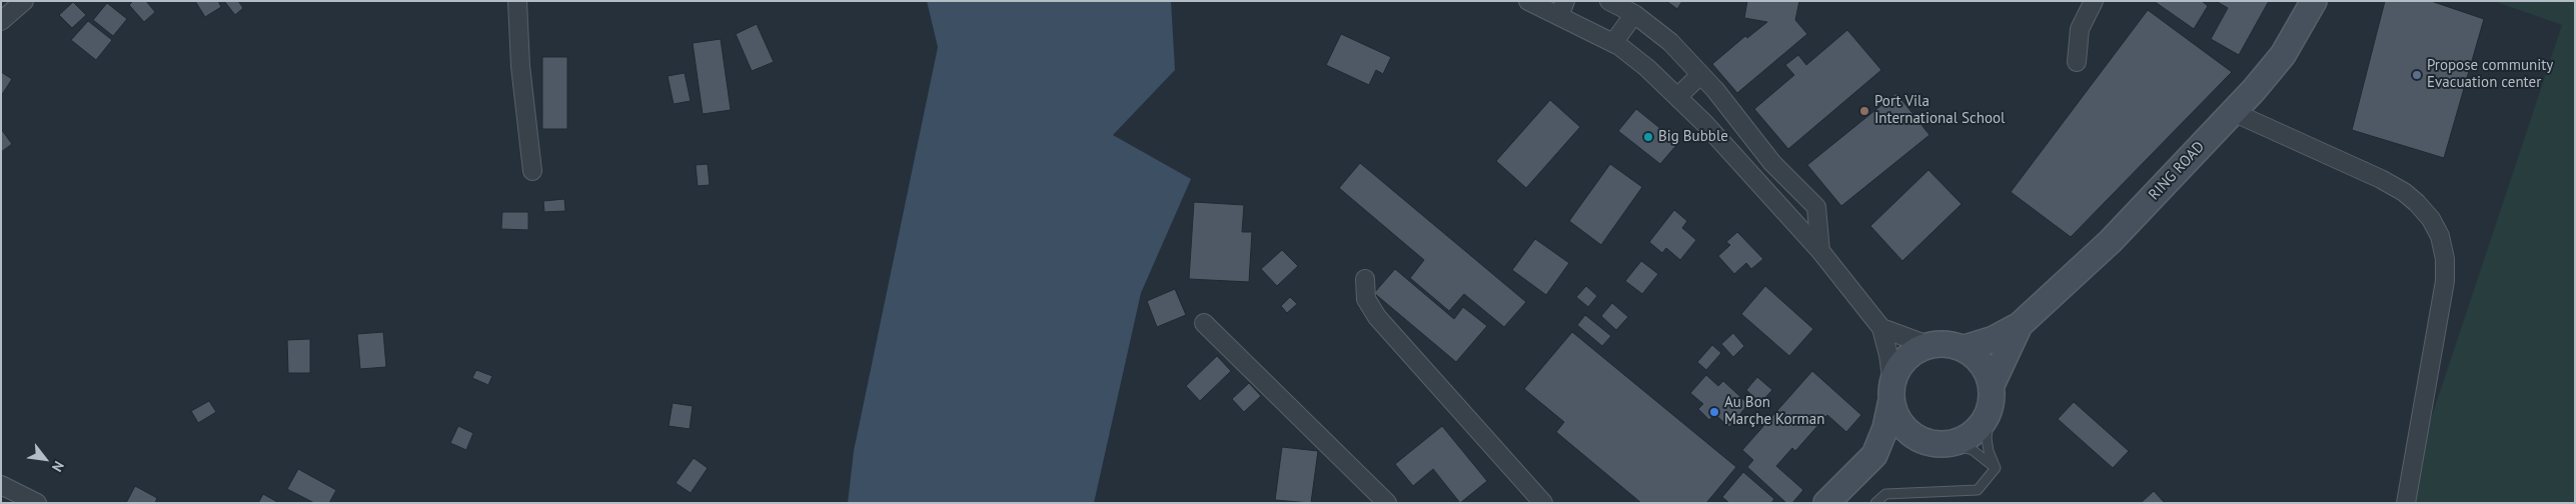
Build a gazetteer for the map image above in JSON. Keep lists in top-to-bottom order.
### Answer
{
  "streets": {
    "main road": ["RING ROAD"]
  },
  "places": [
    "Propose community Evacuation center",
    "Port Vila International School",
    "Big Bubble",
    "Au Bon Marçhe Korman"
  ],
  "north": "bottom right"
}
